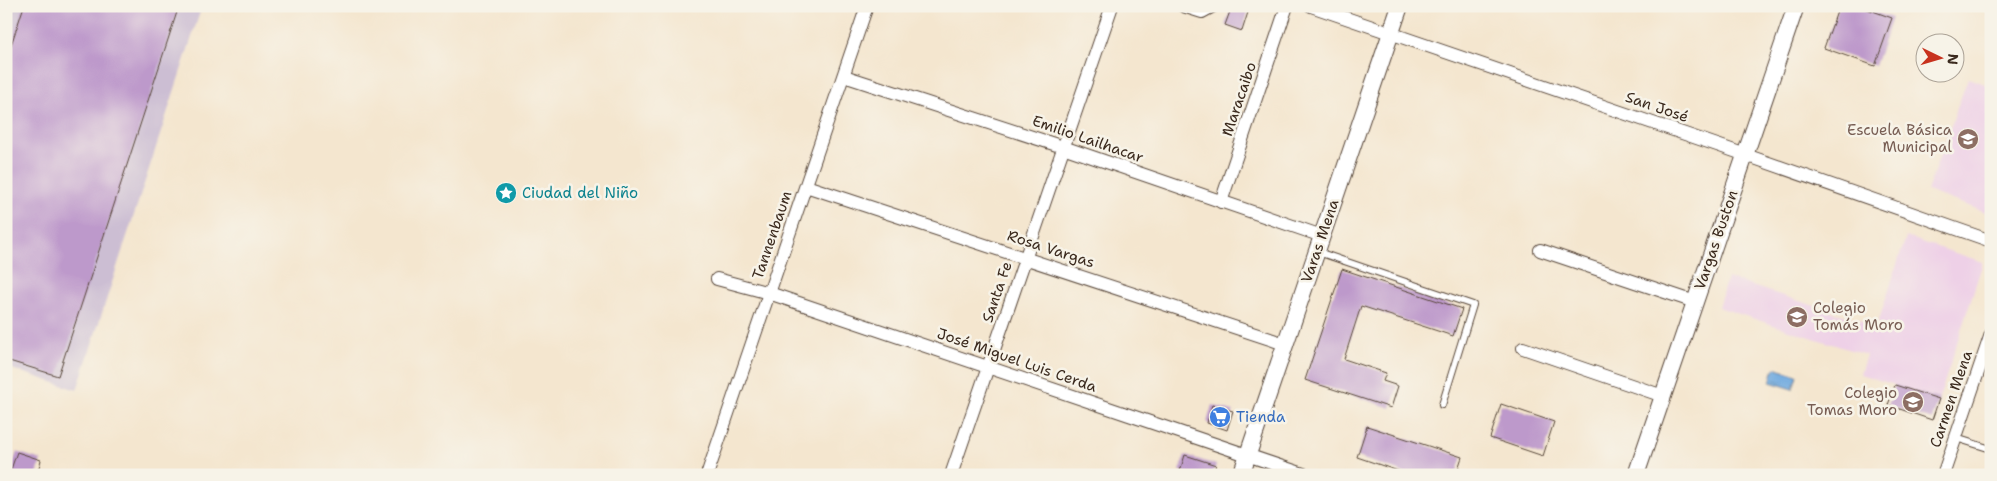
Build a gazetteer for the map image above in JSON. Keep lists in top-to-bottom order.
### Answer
{
  "streets": {
    "street": [
      "Maracaibo",
      "San José",
      "Emilio Lailhacar",
      "Tannenbaum",
      "Vargas Buston",
      "Varas Mena",
      "Rosa Vargas",
      "Santa Fe",
      "José Miguel Luis Cerda",
      "Carmen Mena"
    ]
  },
  "crossings": [
    ["Maracaibo", "Emilio Lailhacar"],
    ["San José", "Vargas Buston"],
    ["San José", "Varas Mena"],
    ["Emilio Lailhacar", "Tannenbaum"],
    ["Emilio Lailhacar", "Varas Mena"],
    ["Emilio Lailhacar", "Santa Fe"],
    ["Tannenbaum", "Rosa Vargas"],
    ["Tannenbaum", "José Miguel Luis Cerda"],
    ["Varas Mena", "Rosa Vargas"],
    ["Varas Mena", "José Miguel Luis Cerda"],
    ["Rosa Vargas", "Santa Fe"],
    ["Santa Fe", "José Miguel Luis Cerda"]
  ],
  "places": {
    "school or university": ["Escuela Básica Municipal", "Colegio Tomás Moro", "Colegio Tomas Moro"],
    "place": ["Ciudad del Niño"],
    "supermarket": ["Tienda"]
  },
  "north": "right"
}
